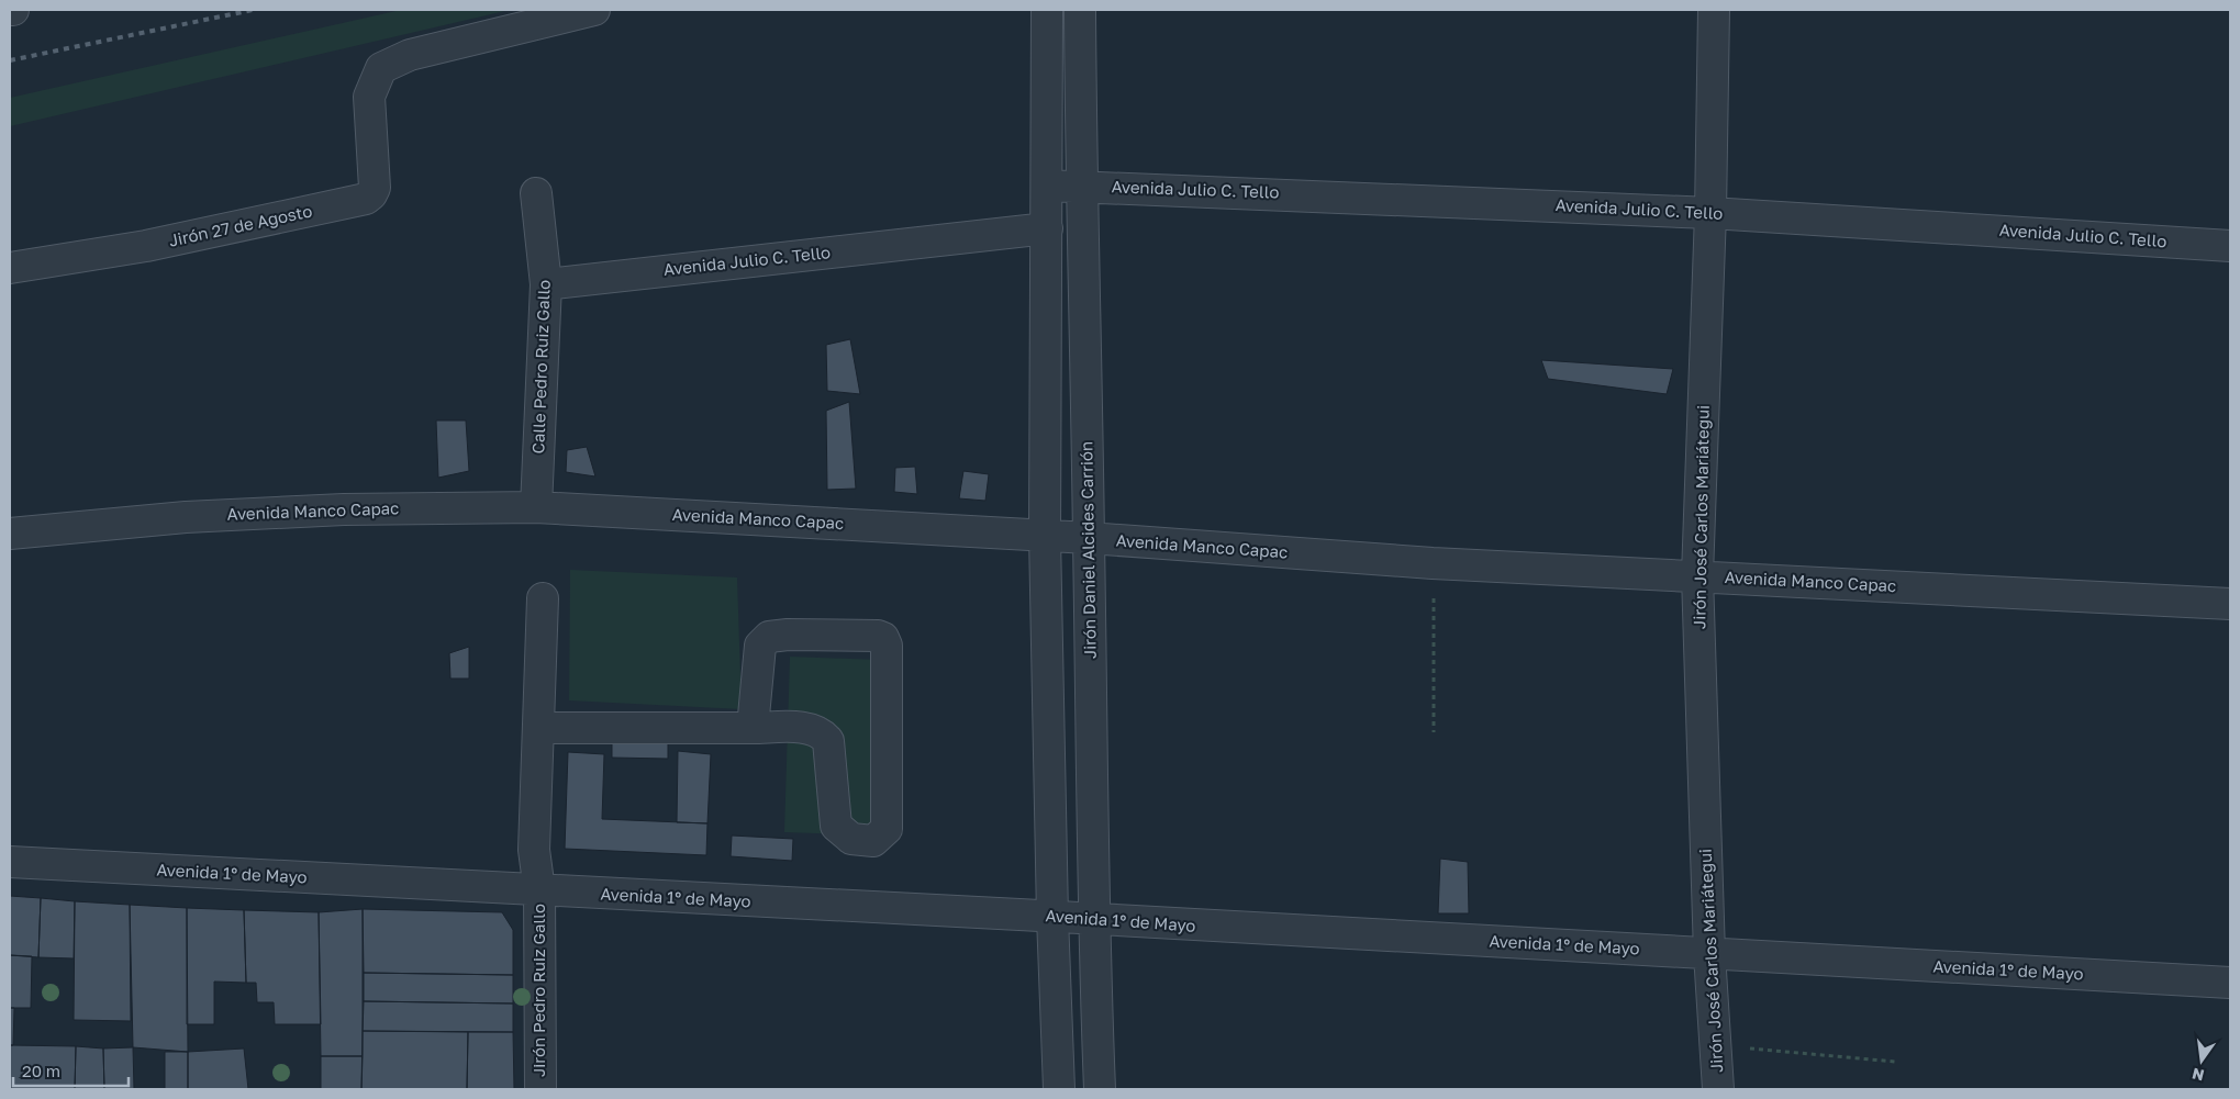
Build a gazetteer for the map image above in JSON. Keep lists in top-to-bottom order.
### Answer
{
  "streets": {
    "street": [
      "Avenida Julio C. Tello",
      "Jirón 27 de Agosto",
      "Calle Pedro Ruiz Gallo",
      "Avenida Manco Capac",
      "Jirón José Carlos Mariátegui",
      "Jirón Daniel Alcides Carrión",
      "Avenida 1º de Mayo",
      "Jirón Pedro Ruiz Gallo"
    ]
  },
  "crossings": [
    ["Avenida Julio C. Tello", "Calle Pedro Ruiz Gallo"],
    ["Avenida Julio C. Tello", "Jirón José Carlos Mariátegui"],
    ["Avenida Julio C. Tello", "Jirón Daniel Alcides Carrión"],
    ["Calle Pedro Ruiz Gallo", "Avenida Manco Capac"],
    ["Avenida Manco Capac", "Jirón José Carlos Mariátegui"],
    ["Avenida Manco Capac", "Jirón Daniel Alcides Carrión"],
    ["Jirón José Carlos Mariátegui", "Avenida 1º de Mayo"],
    ["Jirón Daniel Alcides Carrión", "Avenida 1º de Mayo"],
    ["Avenida 1º de Mayo", "Jirón Pedro Ruiz Gallo"]
  ],
  "scale_bar": "20 m",
  "north": "bottom"
}
